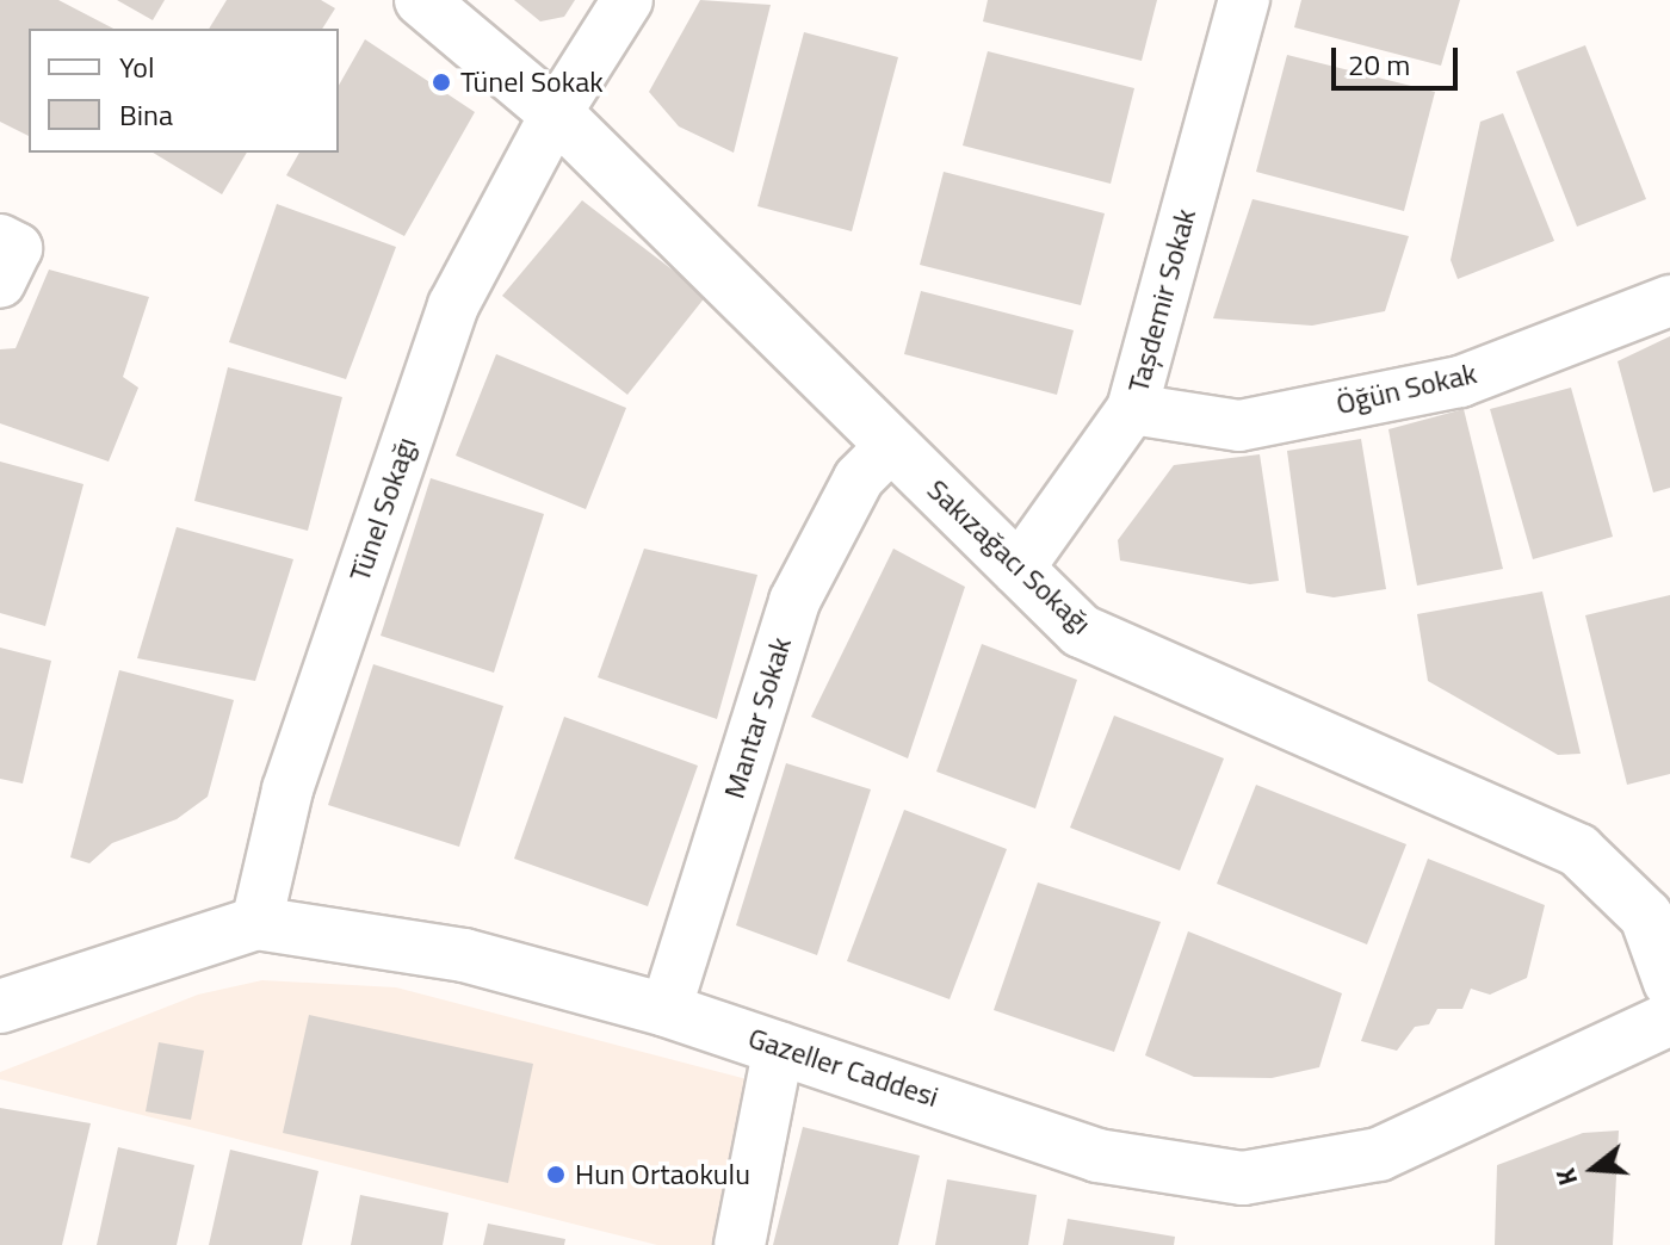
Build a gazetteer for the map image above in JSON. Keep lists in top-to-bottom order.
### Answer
{
  "streets": {
    "street": [
      "Taşdemir Sokak",
      "Öğün Sokak",
      "Tünel Sokağı",
      "Sakızağacı Sokağı",
      "Mantar Sokak",
      "Gazeller Caddesi"
    ]
  },
  "crossings": [
    ["Taşdemir Sokak", "Öğün Sokak"],
    ["Taşdemir Sokak", "Sakızağacı Sokağı"],
    ["Tünel Sokağı", "Sakızağacı Sokağı"],
    ["Tünel Sokağı", "Gazeller Caddesi"],
    ["Sakızağacı Sokağı", "Mantar Sokak"],
    ["Mantar Sokak", "Gazeller Caddesi"]
  ],
  "places": ["Tünel Sokak", "Hun Ortaokulu"],
  "legend": ["Yol", "Bina"],
  "scale_bar": "20 m",
  "north": "left"
}
